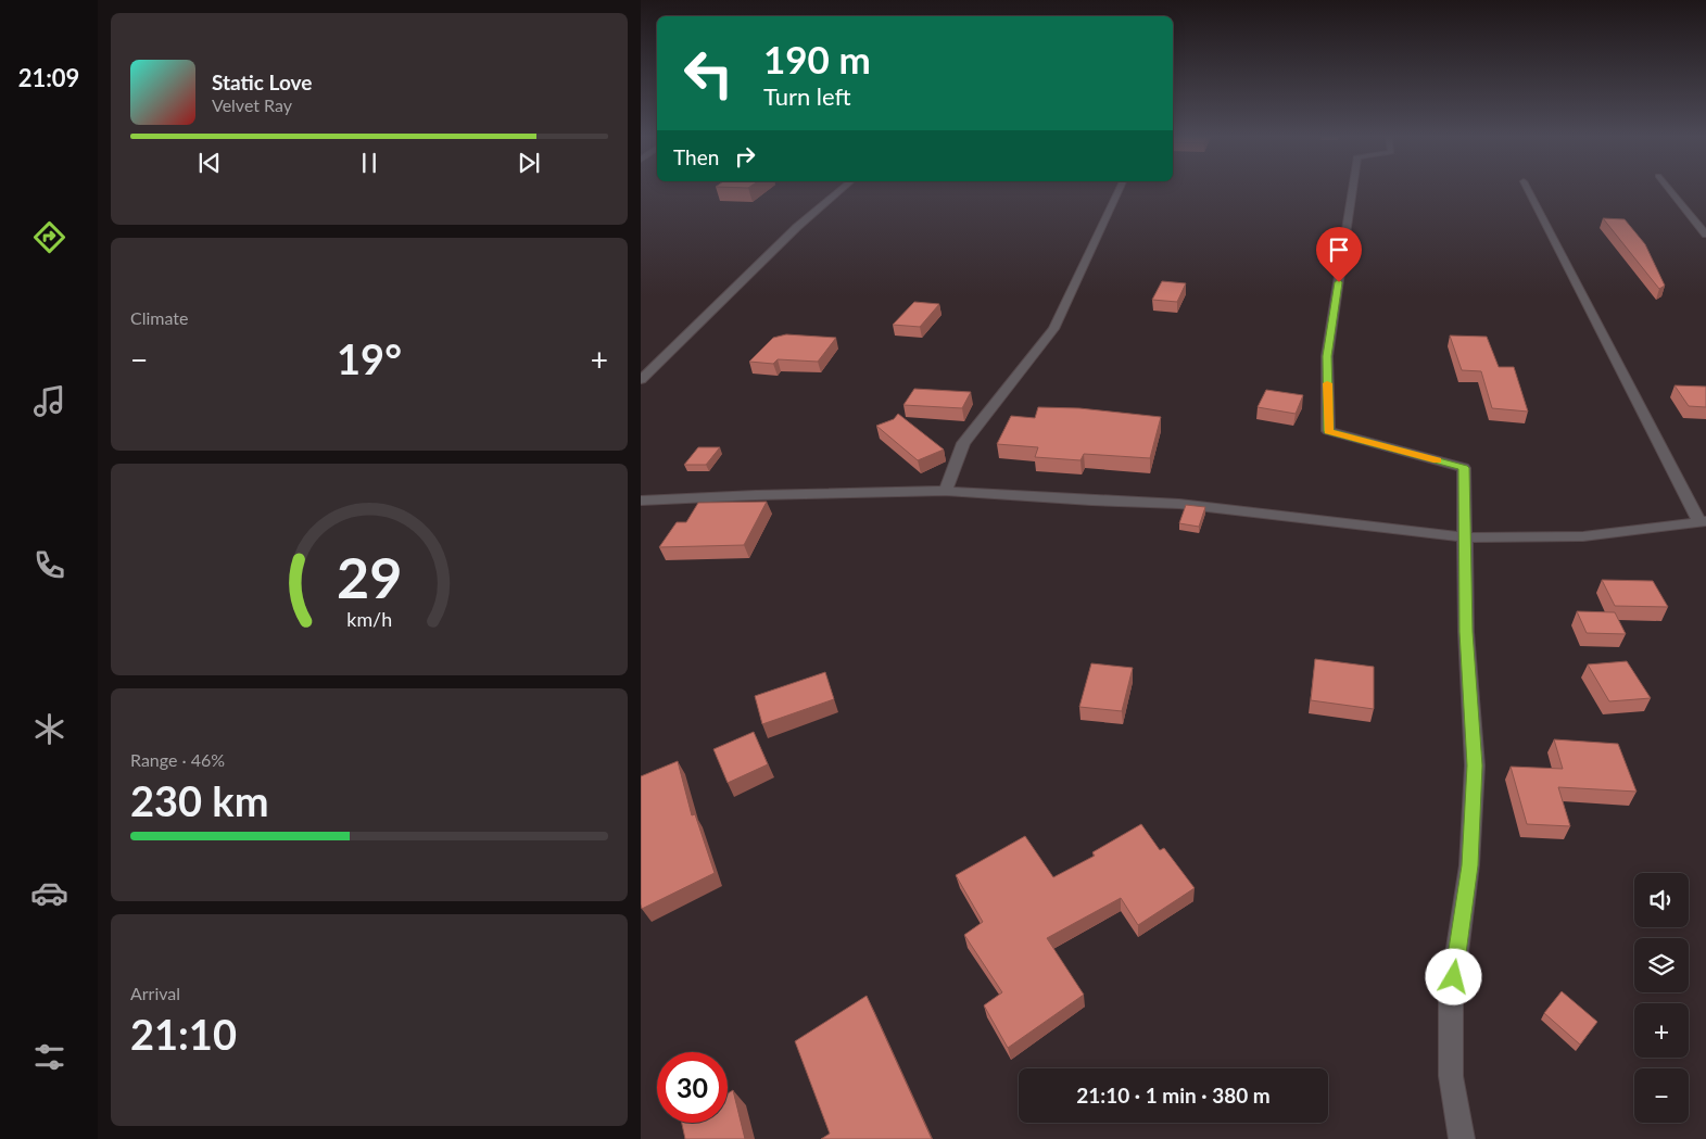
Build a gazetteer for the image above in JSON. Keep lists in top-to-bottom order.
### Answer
{
  "page": {
    "tabs": "21:09",
    "turn": ["190 m", "Turn left"],
    "song": ["Static Love", "Velvet Ray"],
    "then": "Then",
    "tile": [
      "Climate",
      ["Range · 46%", "230 km"],
      ["Arrival", "21:10"]
    ],
    "heat": ["−", "19°", "+"],
    "map_buttons": ["+", "−"],
    "limit": "30",
    "trip": "21:10 · 1 min · 380 m",
    "gauge": ["29", "km/h"]
  }
}
